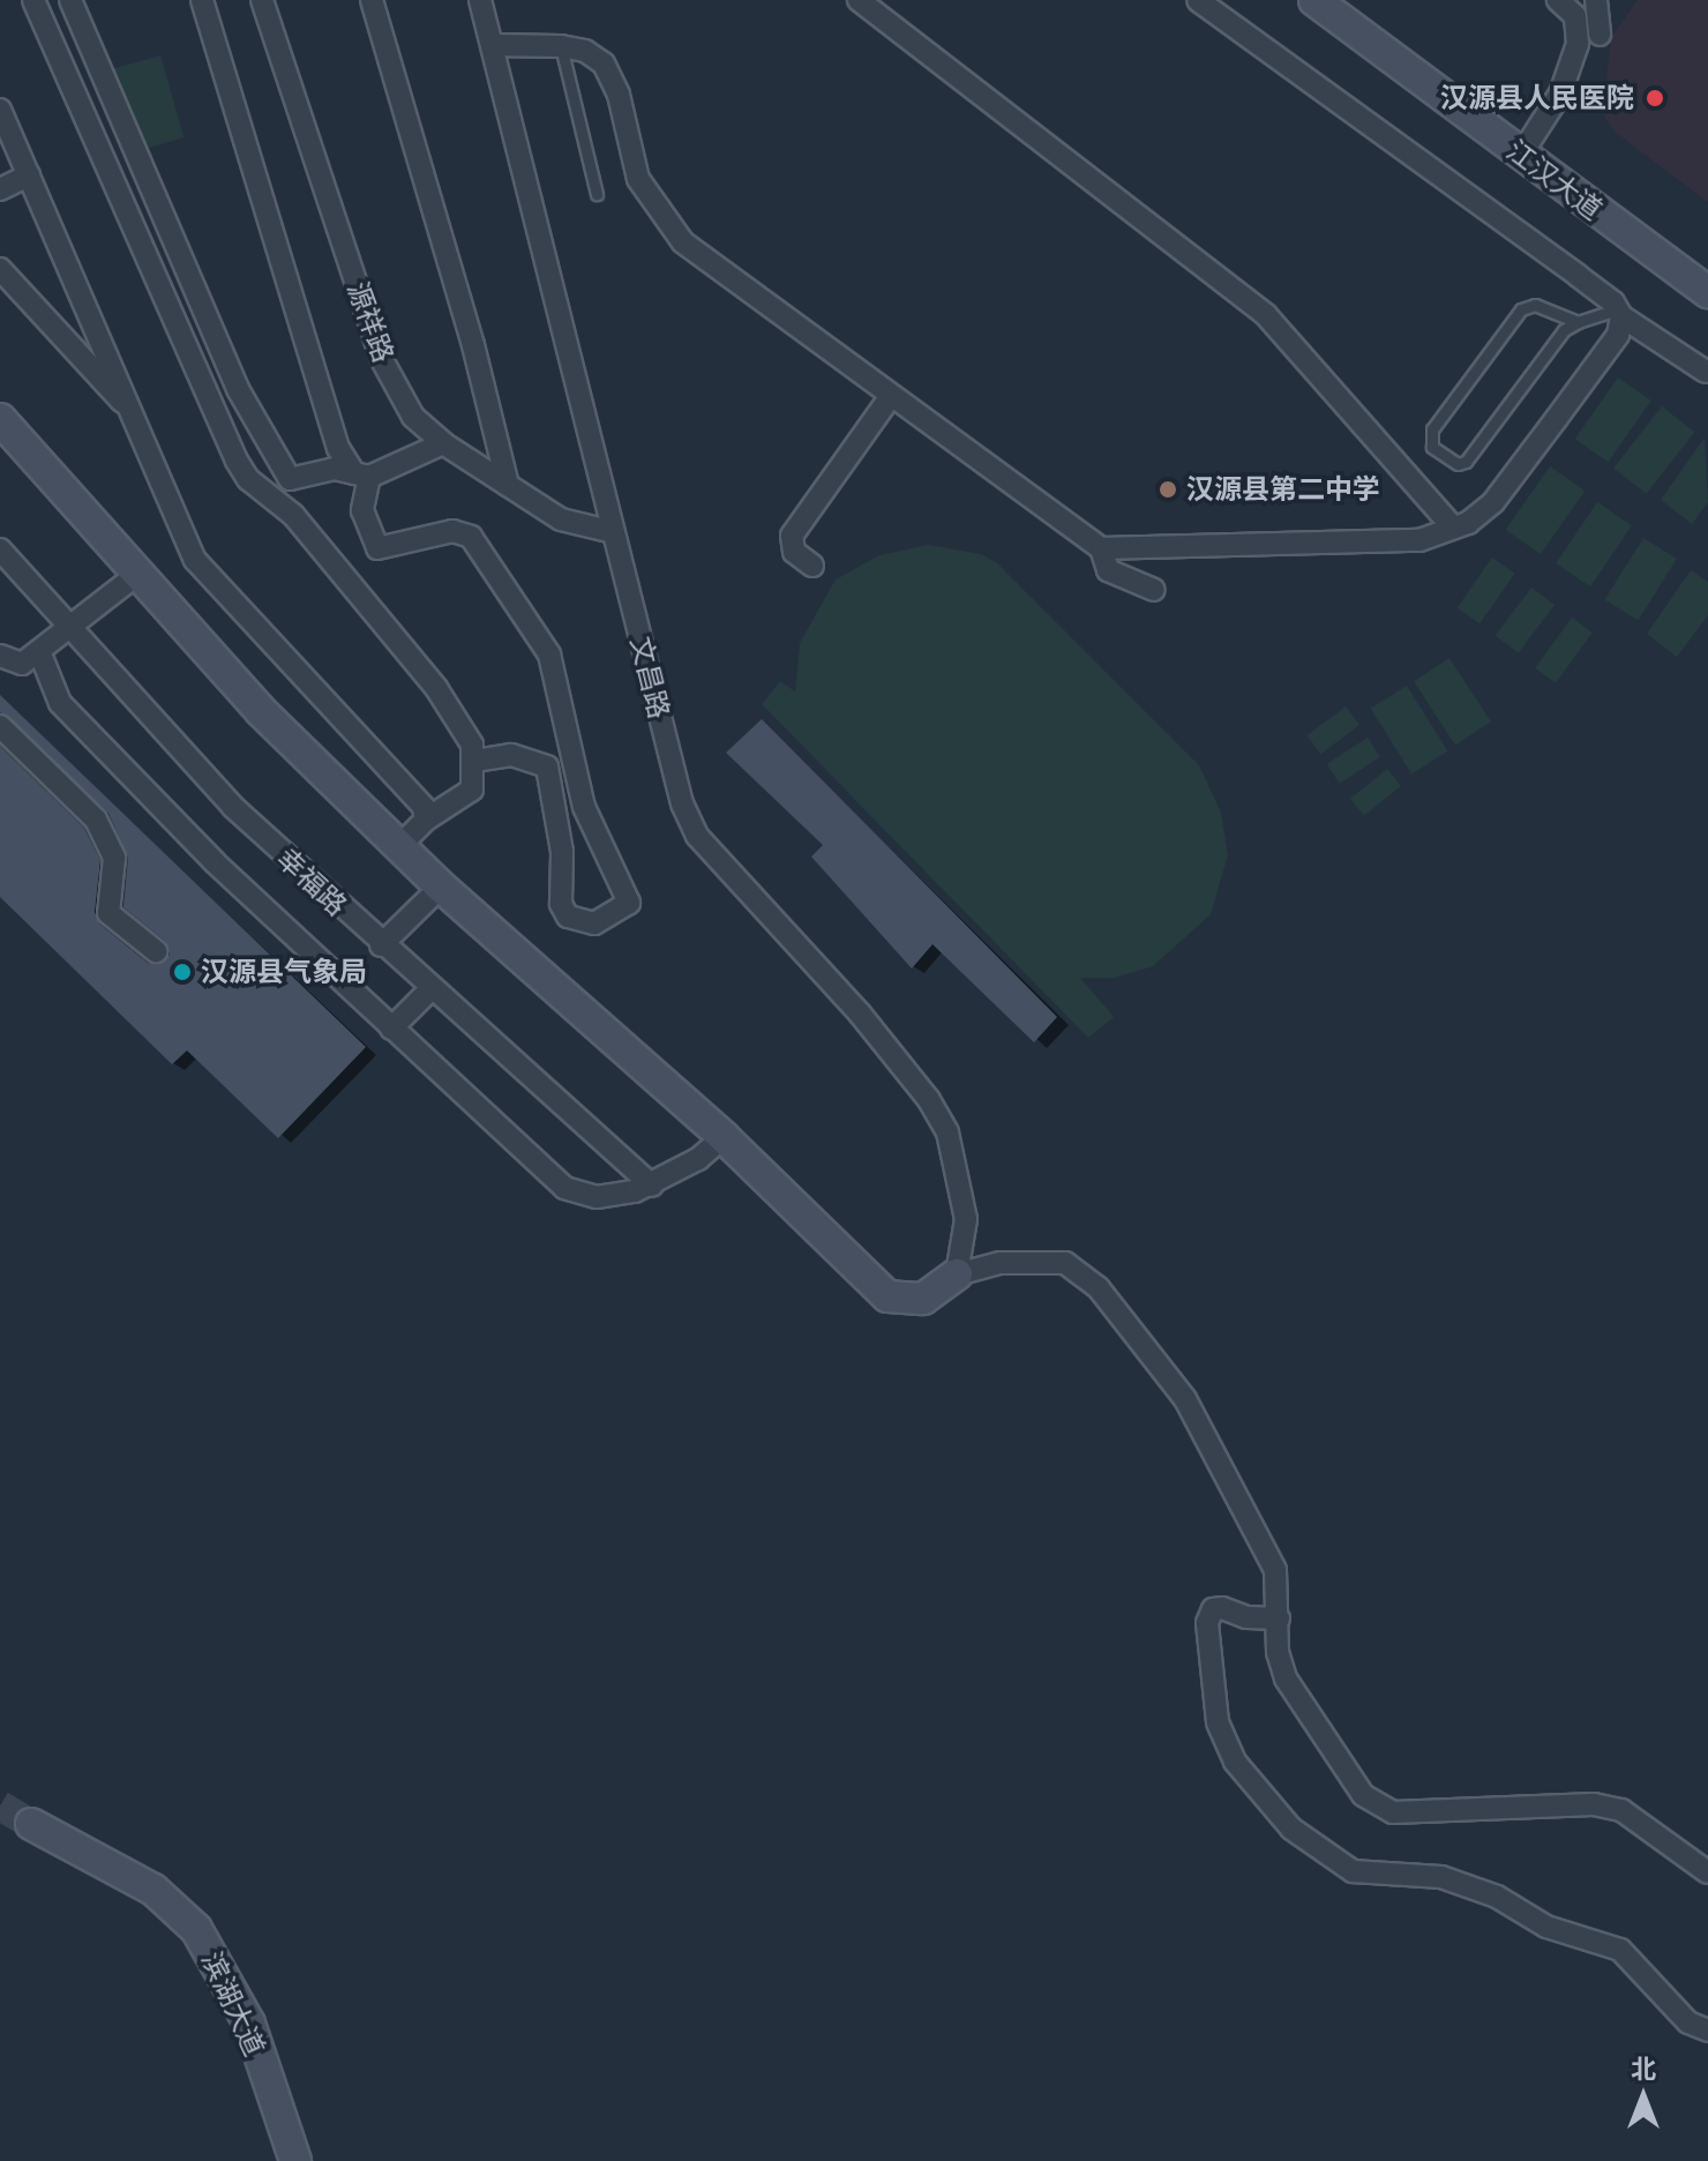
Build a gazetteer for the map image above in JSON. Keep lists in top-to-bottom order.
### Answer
{
  "streets": {
    "main road": ["江汉大道", "滨湖大道"],
    "street": ["源祥路", "文昌路", "幸福路"]
  },
  "crossings": [
    ["源祥路", "文昌路"]
  ],
  "places": ["汉源县人民医院", "汉源县第二中学", "汉源县气象局"],
  "north": "top"
}
